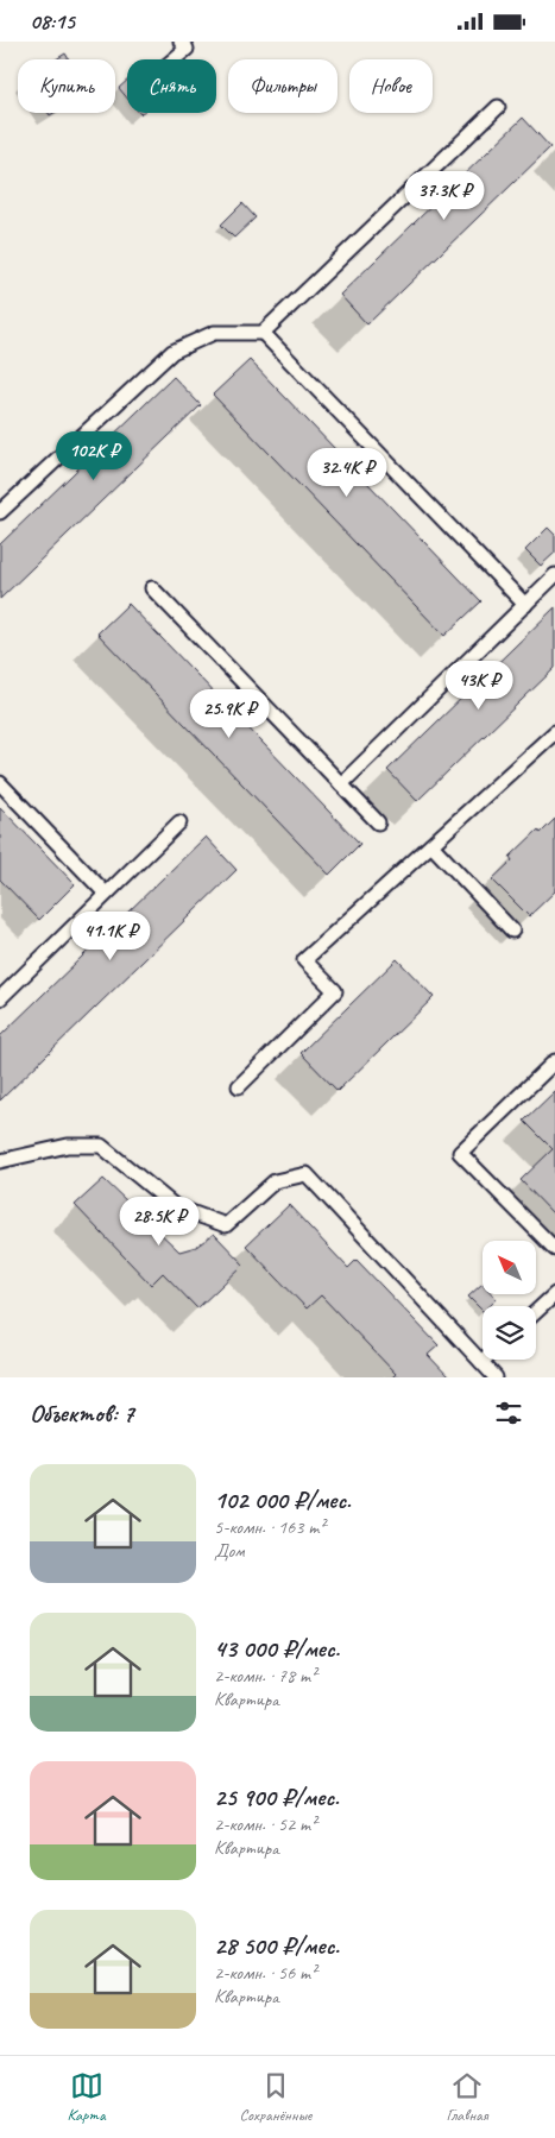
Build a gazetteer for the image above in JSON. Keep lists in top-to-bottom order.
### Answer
{
  "north": "top left",
  "page": {
    "status": "08:15",
    "chip": [
      "Купить",
      "Снять",
      "Фильтры",
      "Новое"
    ],
    "price": [
      "37.3K ₽",
      "102K ₽",
      "32.4K ₽",
      "43K ₽",
      "25.9K ₽",
      "41.1K ₽",
      "28.5K ₽"
    ],
    "heading": "Объектов: 7",
    "list": [
      {
        "name": "102 000 ₽/мес.",
        "note": "5-комн. · 163 m² · Дом"
      },
      {
        "name": "43 000 ₽/мес.",
        "note": "2-комн. · 78 m² · Квартира"
      },
      {
        "name": "25 900 ₽/мес.",
        "note": "2-комн. · 52 m² · Квартира"
      },
      {
        "name": "28 500 ₽/мес.",
        "note": "2-комн. · 56 m² · Квартира"
      }
    ],
    "tabs": ["Карта", "Сохранённые", "Главная"]
  }
}
